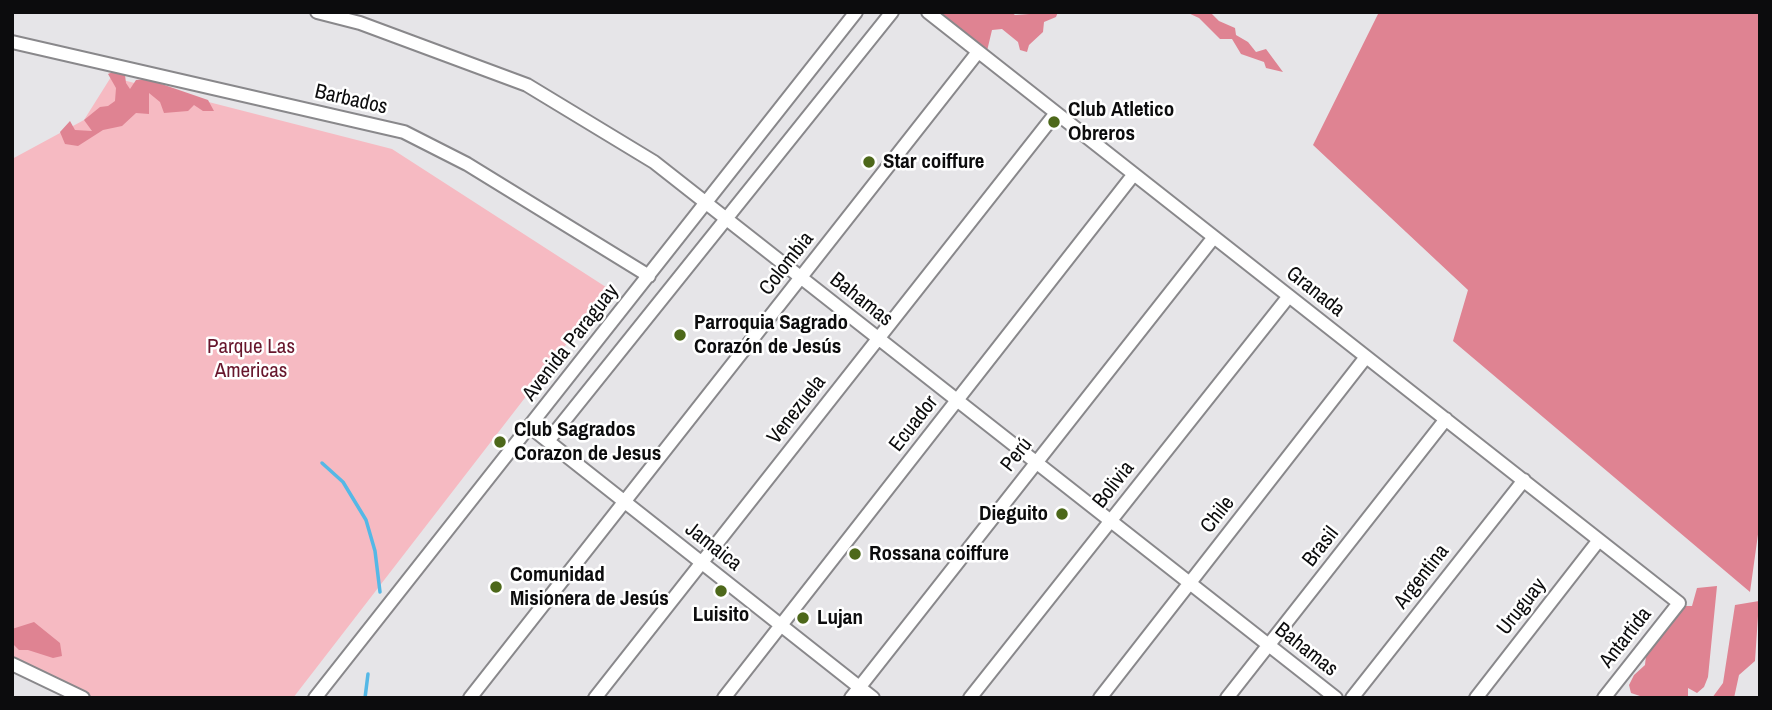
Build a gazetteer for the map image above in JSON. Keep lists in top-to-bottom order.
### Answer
{
  "streets": {
    "street": [
      "Barbados",
      "Colombia",
      "Granada",
      "Bahamas",
      "Avenida Paraguay",
      "Venezuela",
      "Ecuador",
      "Perú",
      "Bolivia",
      "Chile",
      "Jamaica",
      "Brasil",
      "Argentina",
      "Uruguay",
      "Antartida"
    ]
  },
  "crossings": [
    ["Barbados", "Avenida Paraguay"],
    ["Colombia", "Granada"],
    ["Colombia", "Bahamas"],
    ["Colombia", "Jamaica"],
    ["Granada", "Venezuela"],
    ["Granada", "Ecuador"],
    ["Granada", "Perú"],
    ["Granada", "Bolivia"],
    ["Granada", "Chile"],
    ["Granada", "Brasil"],
    ["Granada", "Argentina"],
    ["Granada", "Uruguay"],
    ["Granada", "Antartida"],
    ["Bahamas", "Avenida Paraguay"],
    ["Bahamas", "Venezuela"],
    ["Bahamas", "Ecuador"],
    ["Bahamas", "Perú"],
    ["Bahamas", "Bolivia"],
    ["Bahamas", "Chile"],
    ["Bahamas", "Brasil"],
    ["Avenida Paraguay", "Jamaica"],
    ["Venezuela", "Jamaica"],
    ["Ecuador", "Jamaica"],
    ["Perú", "Jamaica"]
  ],
  "parks": ["Parque Las Americas"],
  "places": [
    "Club Atletico Obreros",
    "Star coiffure",
    "Parroquia Sagrado Corazón de Jesús",
    "Club Sagrados Corazon de Jesus",
    "Dieguito",
    "Rossana coiffure",
    "Comunidad Misionera de Jesús",
    "Luisito",
    "Lujan"
  ]
}
